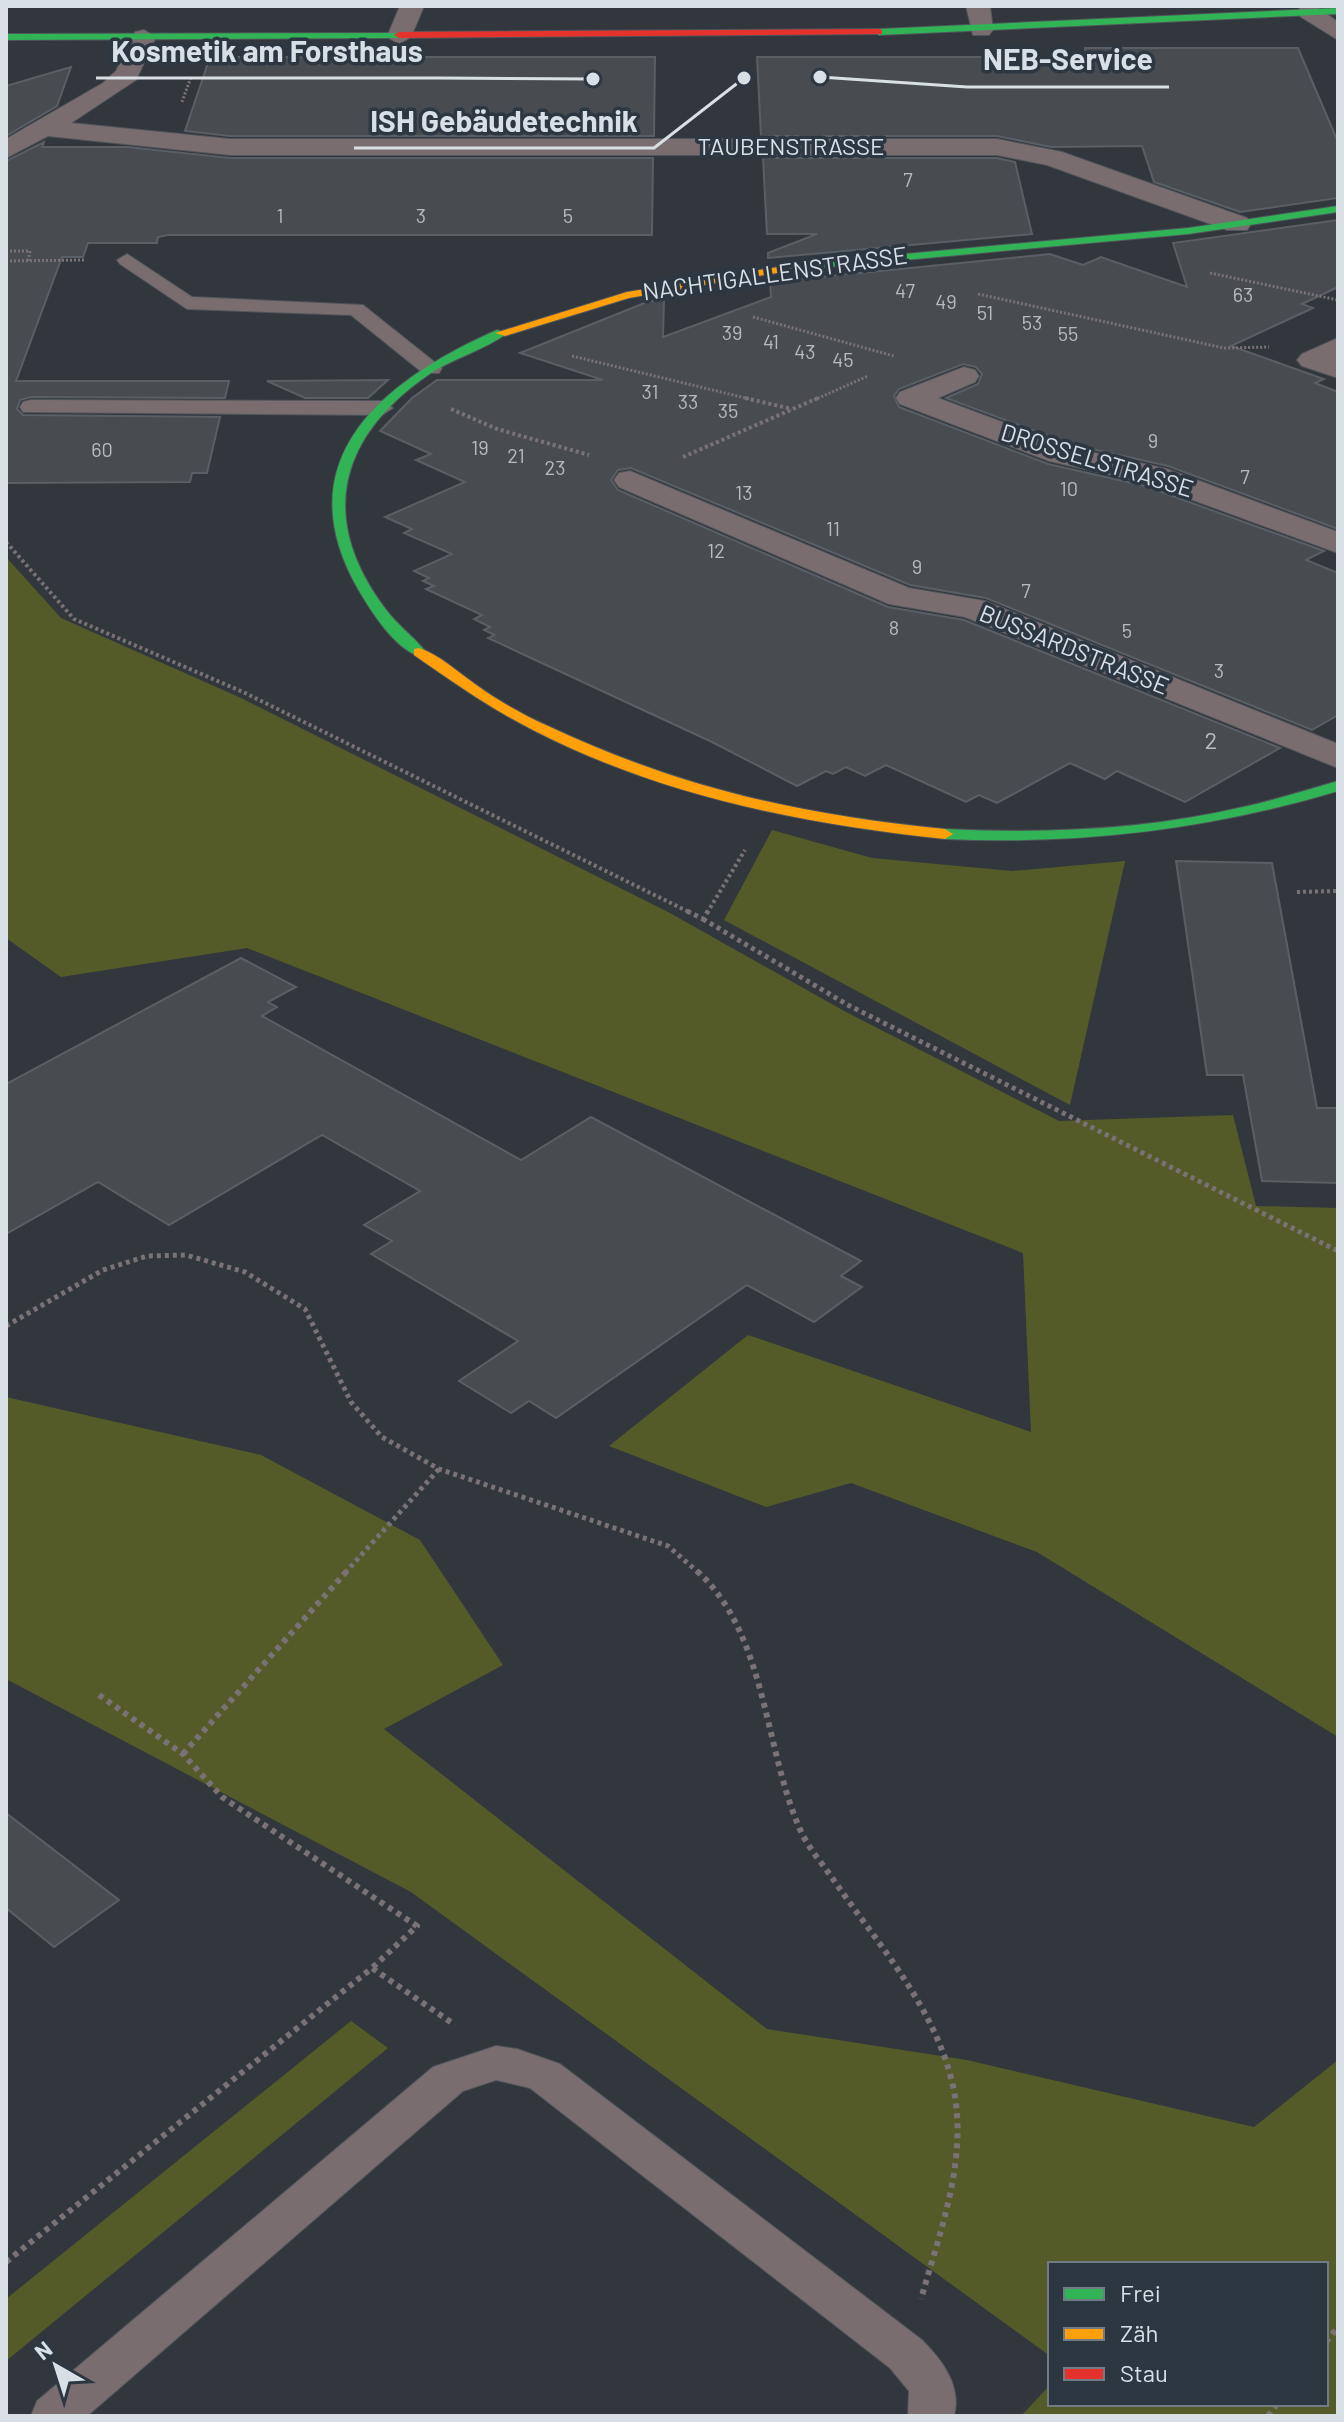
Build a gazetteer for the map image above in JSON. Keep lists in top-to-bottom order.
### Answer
{
  "streets": {
    "street": [
      "TAUBENSTRASSE",
      "NACHTIGALLENSTRASSE",
      "DROSSELSTRASSE",
      "BUSSARDSTRASSE"
    ]
  },
  "crossings": [
    ["TAUBENSTRASSE", "NACHTIGALLENSTRASSE"]
  ],
  "places": ["NEB-Service", "ISH Gebäudetechnik", "Kosmetik am Forsthaus"],
  "house_numbers": [
    "7",
    "1",
    "3",
    "5",
    "47",
    "63",
    "49",
    "51",
    "53",
    "39",
    "55",
    "41",
    "43",
    "45",
    "31",
    "33",
    "35",
    "9",
    "19",
    "60",
    "21",
    "23",
    "7",
    "10",
    "13",
    "11",
    "12",
    "9",
    "7",
    "8",
    "5",
    "3",
    "2"
  ],
  "legend": ["Frei", "Zäh", "Stau"],
  "north": "top left"
}
